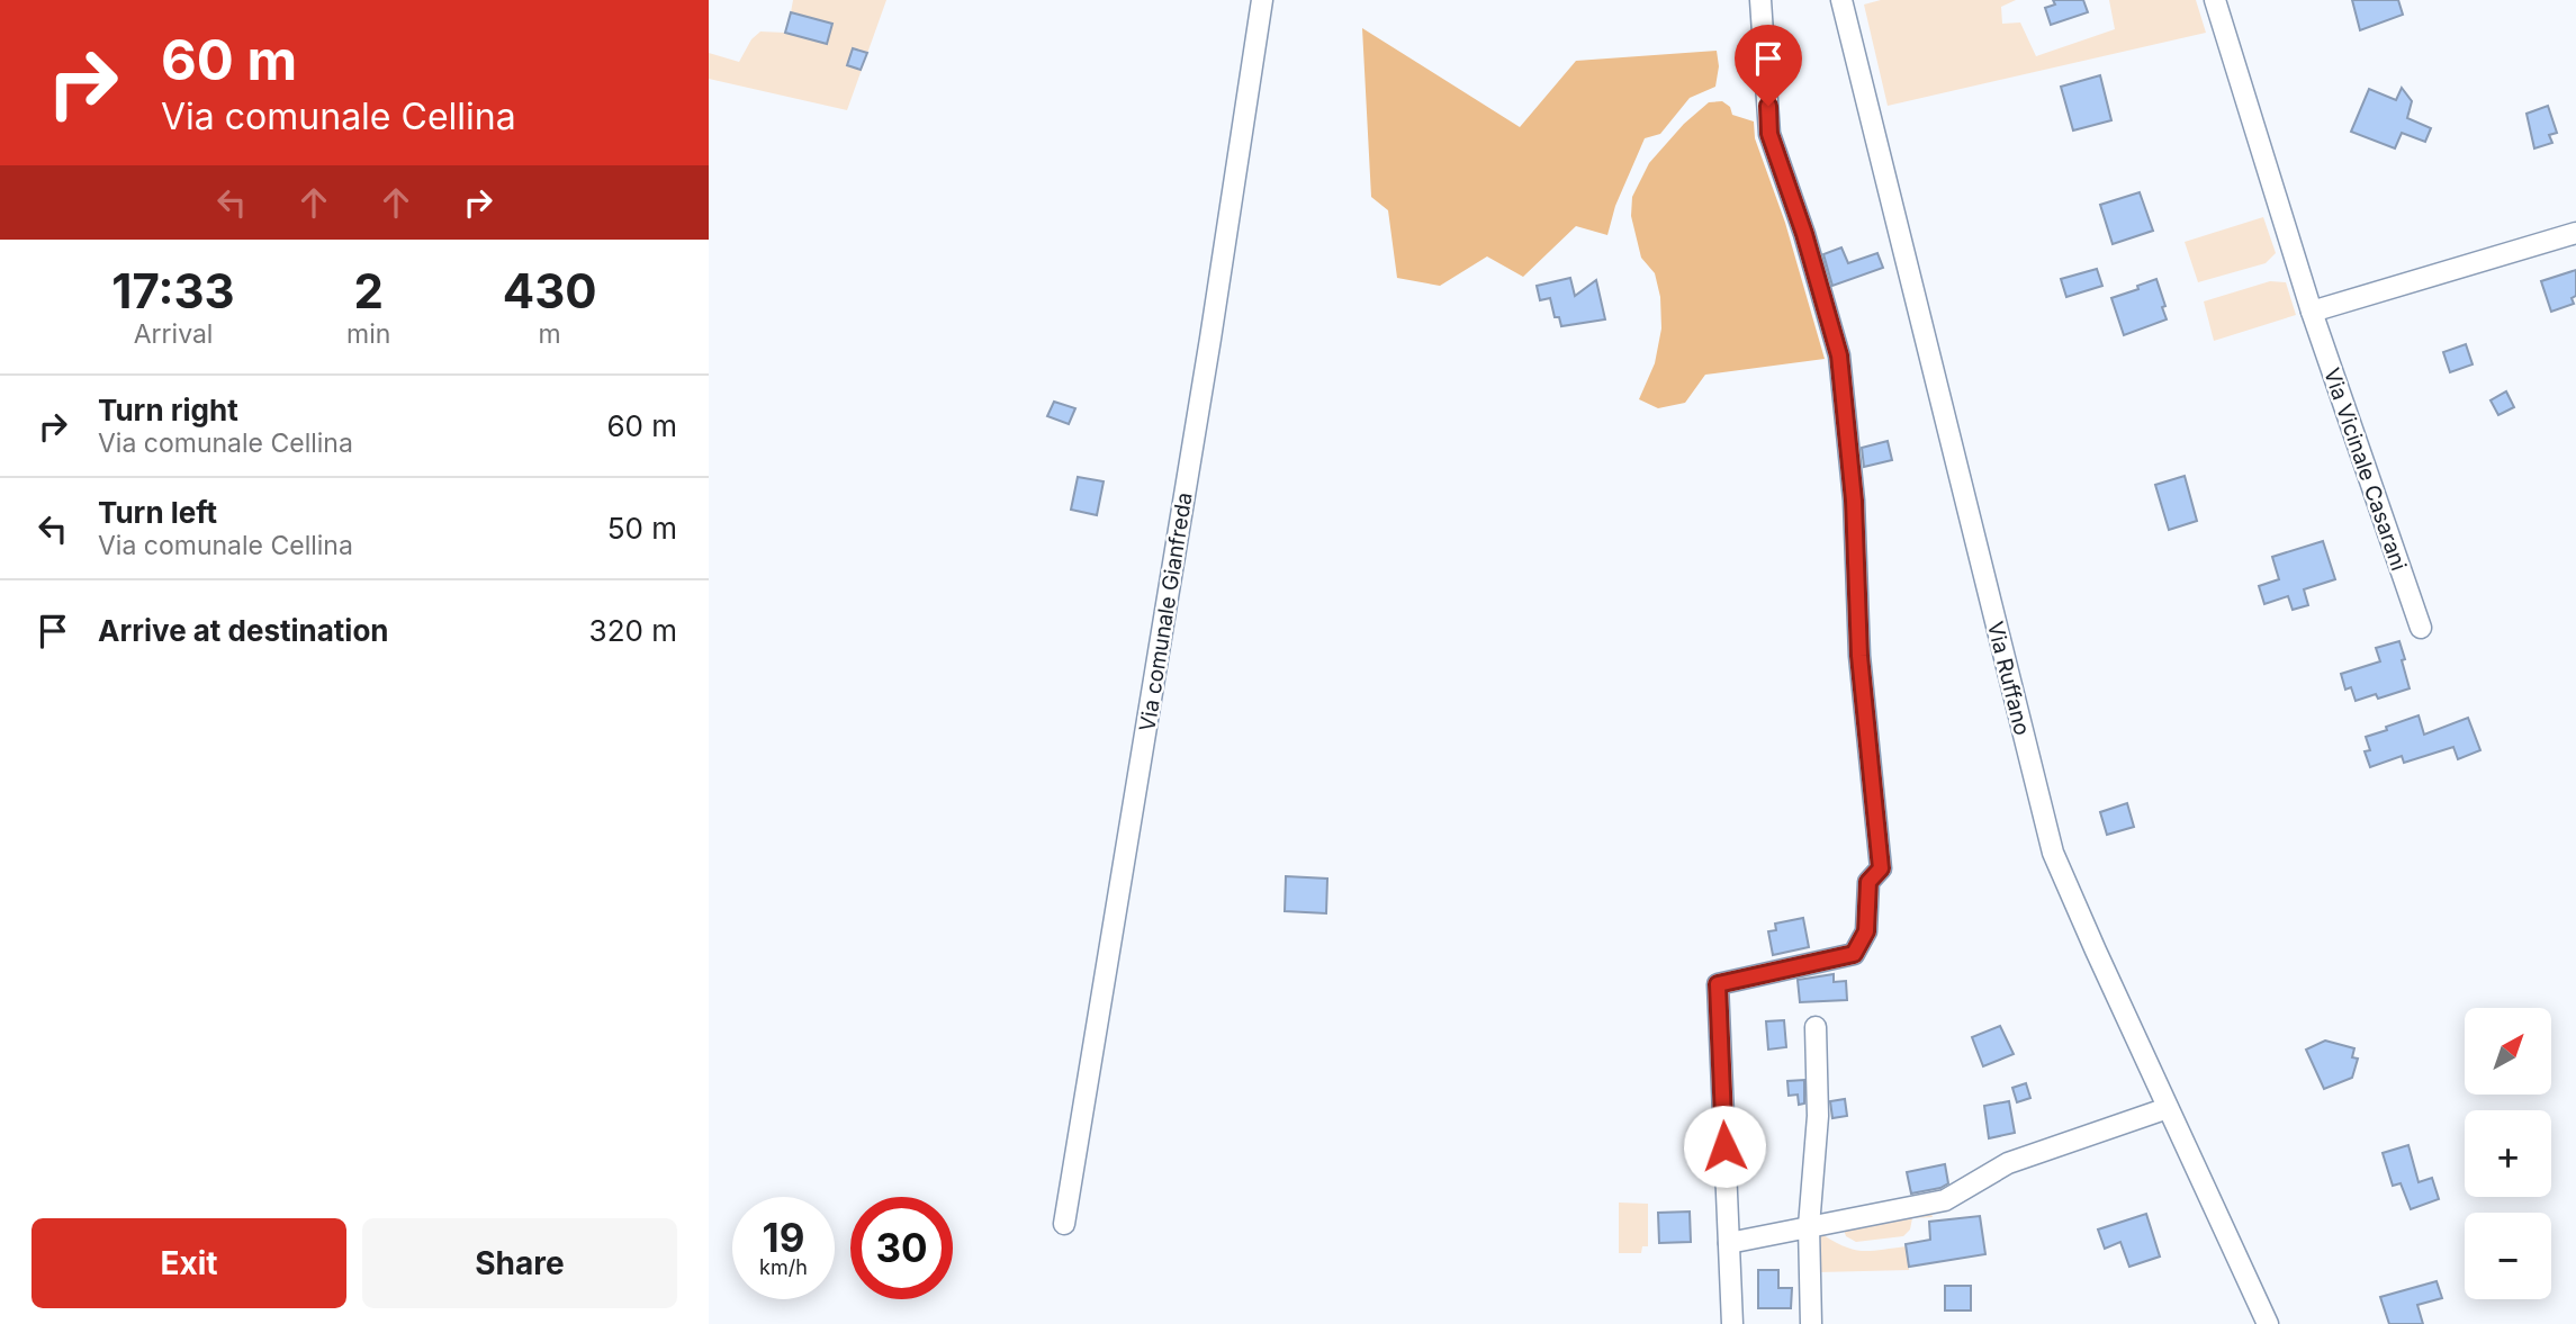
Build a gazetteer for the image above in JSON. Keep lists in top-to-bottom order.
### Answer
{
  "streets": {
    "street": ["Via Vicinale Casarani", "Via comunale Gianfreda", "Via Ruffano"]
  },
  "north": "top right",
  "page": {
    "turn": ["60 m", "Via comunale Cellina"],
    "eta": [
      "17:33",
      "Arrival",
      "2",
      "min",
      "430",
      "m"
    ],
    "list": [
      {
        "name": "Turn right",
        "note": "Via comunale Cellina",
        "value": "60 m"
      },
      {
        "name": "Turn left",
        "note": "Via comunale Cellina",
        "value": "50 m"
      },
      {
        "name": "Arrive at destination",
        "value": "320 m"
      }
    ],
    "map_buttons": ["+", "−"],
    "speed": "19 km/h",
    "limit": "30",
    "buttons": ["Exit", "Share"]
  }
}
